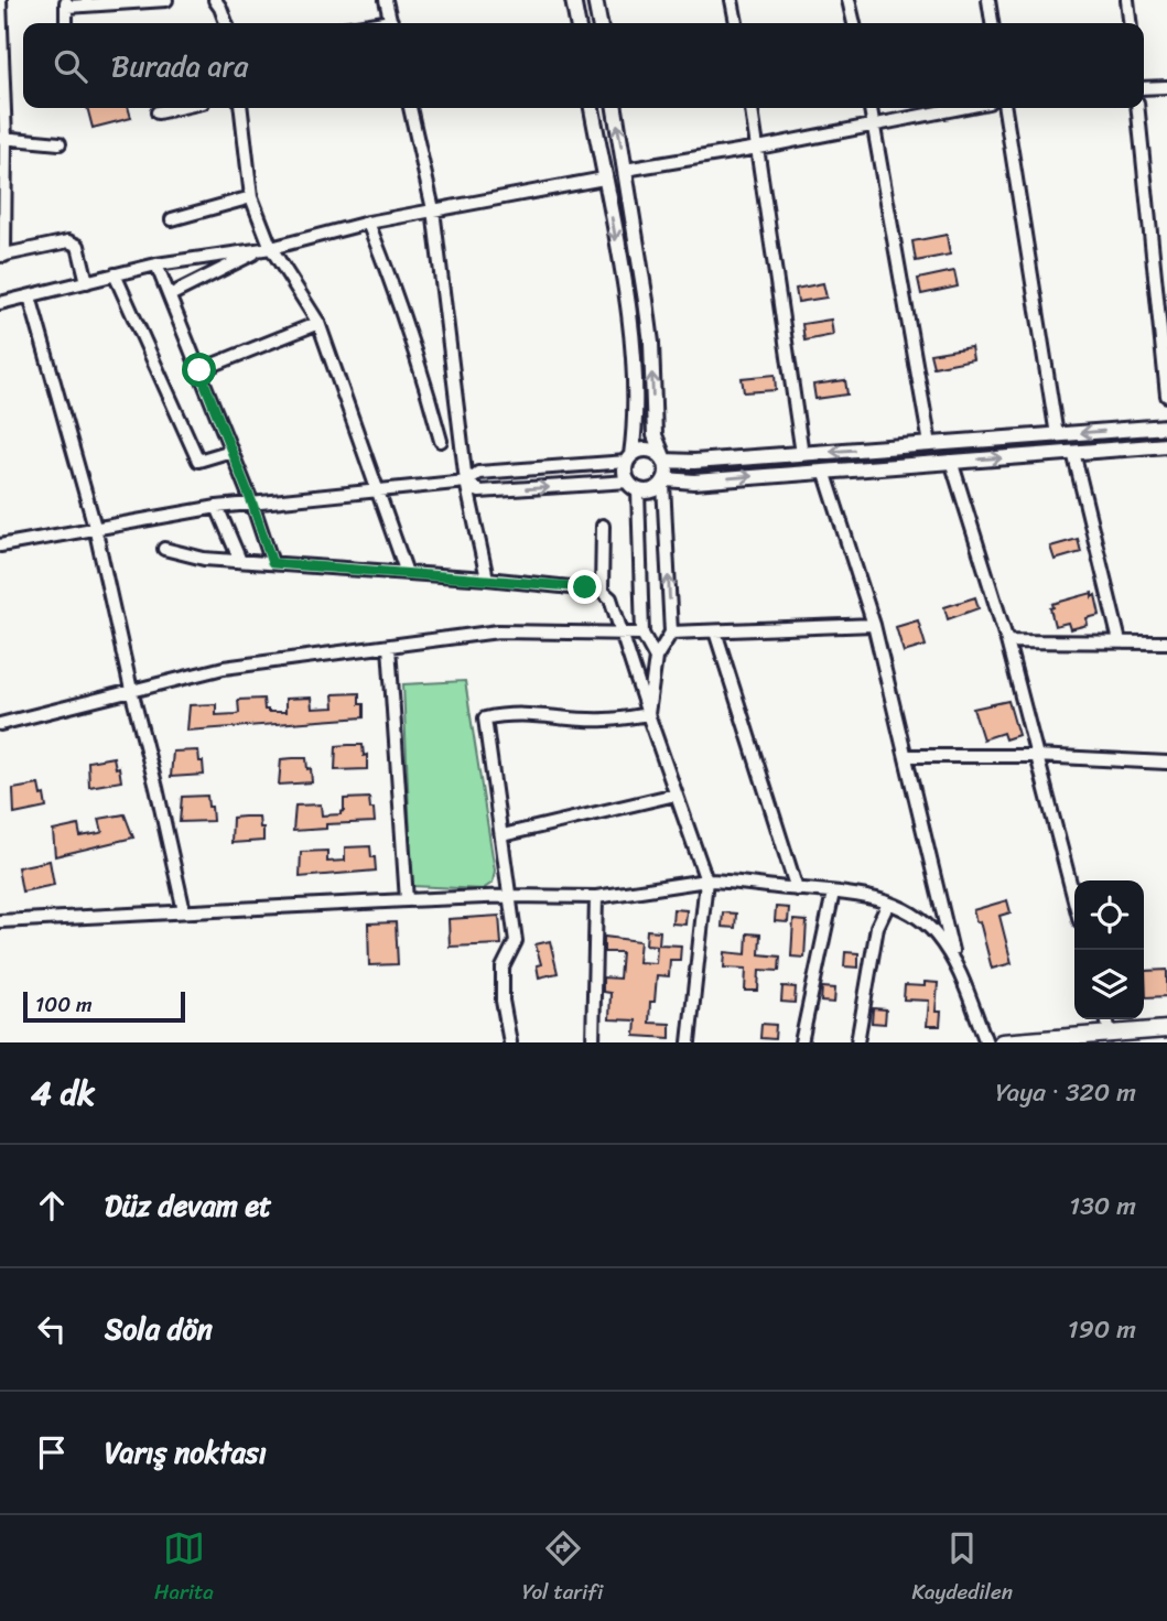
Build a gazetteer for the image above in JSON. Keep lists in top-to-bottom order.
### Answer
{
  "scale_bar": "100 m",
  "page": {
    "search": "Burada ara",
    "scale": "100 m",
    "heading": ["4 dk", "Yaya · 320 m"],
    "list": [
      ["Düz devam et", "130 m"],
      ["Sola dön", "190 m"],
      "Varış noktası"
    ],
    "nav": ["Harita", "Yol tarifi", "Kaydedilen"]
  }
}
